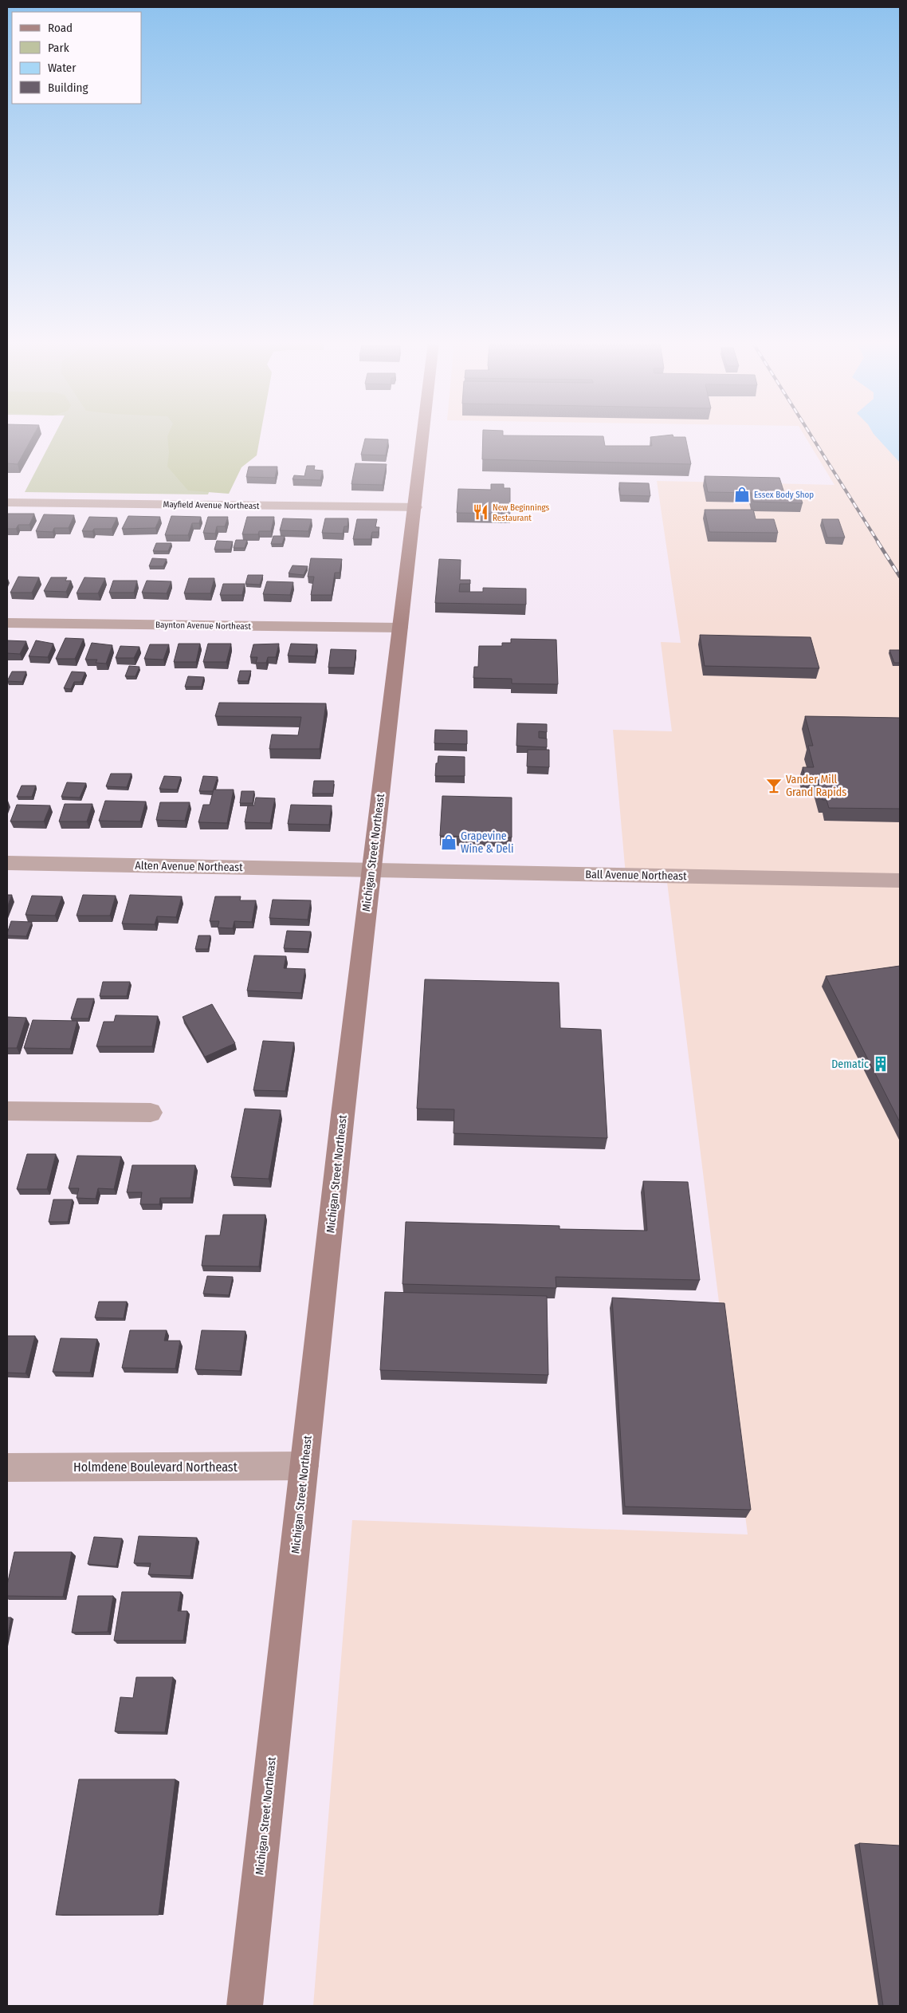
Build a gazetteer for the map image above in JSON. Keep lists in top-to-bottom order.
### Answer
{
  "streets": {
    "main road": ["Michigan Street Northeast"],
    "street": [
      "Mayfield Avenue Northeast",
      "Baynton Avenue Northeast",
      "Alten Avenue Northeast",
      "Ball Avenue Northeast",
      "Holmdene Boulevard Northeast"
    ]
  },
  "crossings": [
    ["Mayfield Avenue Northeast", "Michigan Street Northeast"],
    ["Baynton Avenue Northeast", "Michigan Street Northeast"],
    ["Michigan Street Northeast", "Alten Avenue Northeast"],
    ["Michigan Street Northeast", "Ball Avenue Northeast"],
    ["Michigan Street Northeast", "Holmdene Boulevard Northeast"],
    ["Alten Avenue Northeast", "Ball Avenue Northeast"]
  ],
  "places": {
    "shop": ["Essex Body Shop", "Grapevine Wine & Deli"],
    "restaurant": ["New Beginnings Restaurant"],
    "bar": ["Vander Mill Grand Rapids"],
    "building": ["Dematic"]
  },
  "legend": [
    "Road",
    "Park",
    "Water",
    "Building"
  ]
}
